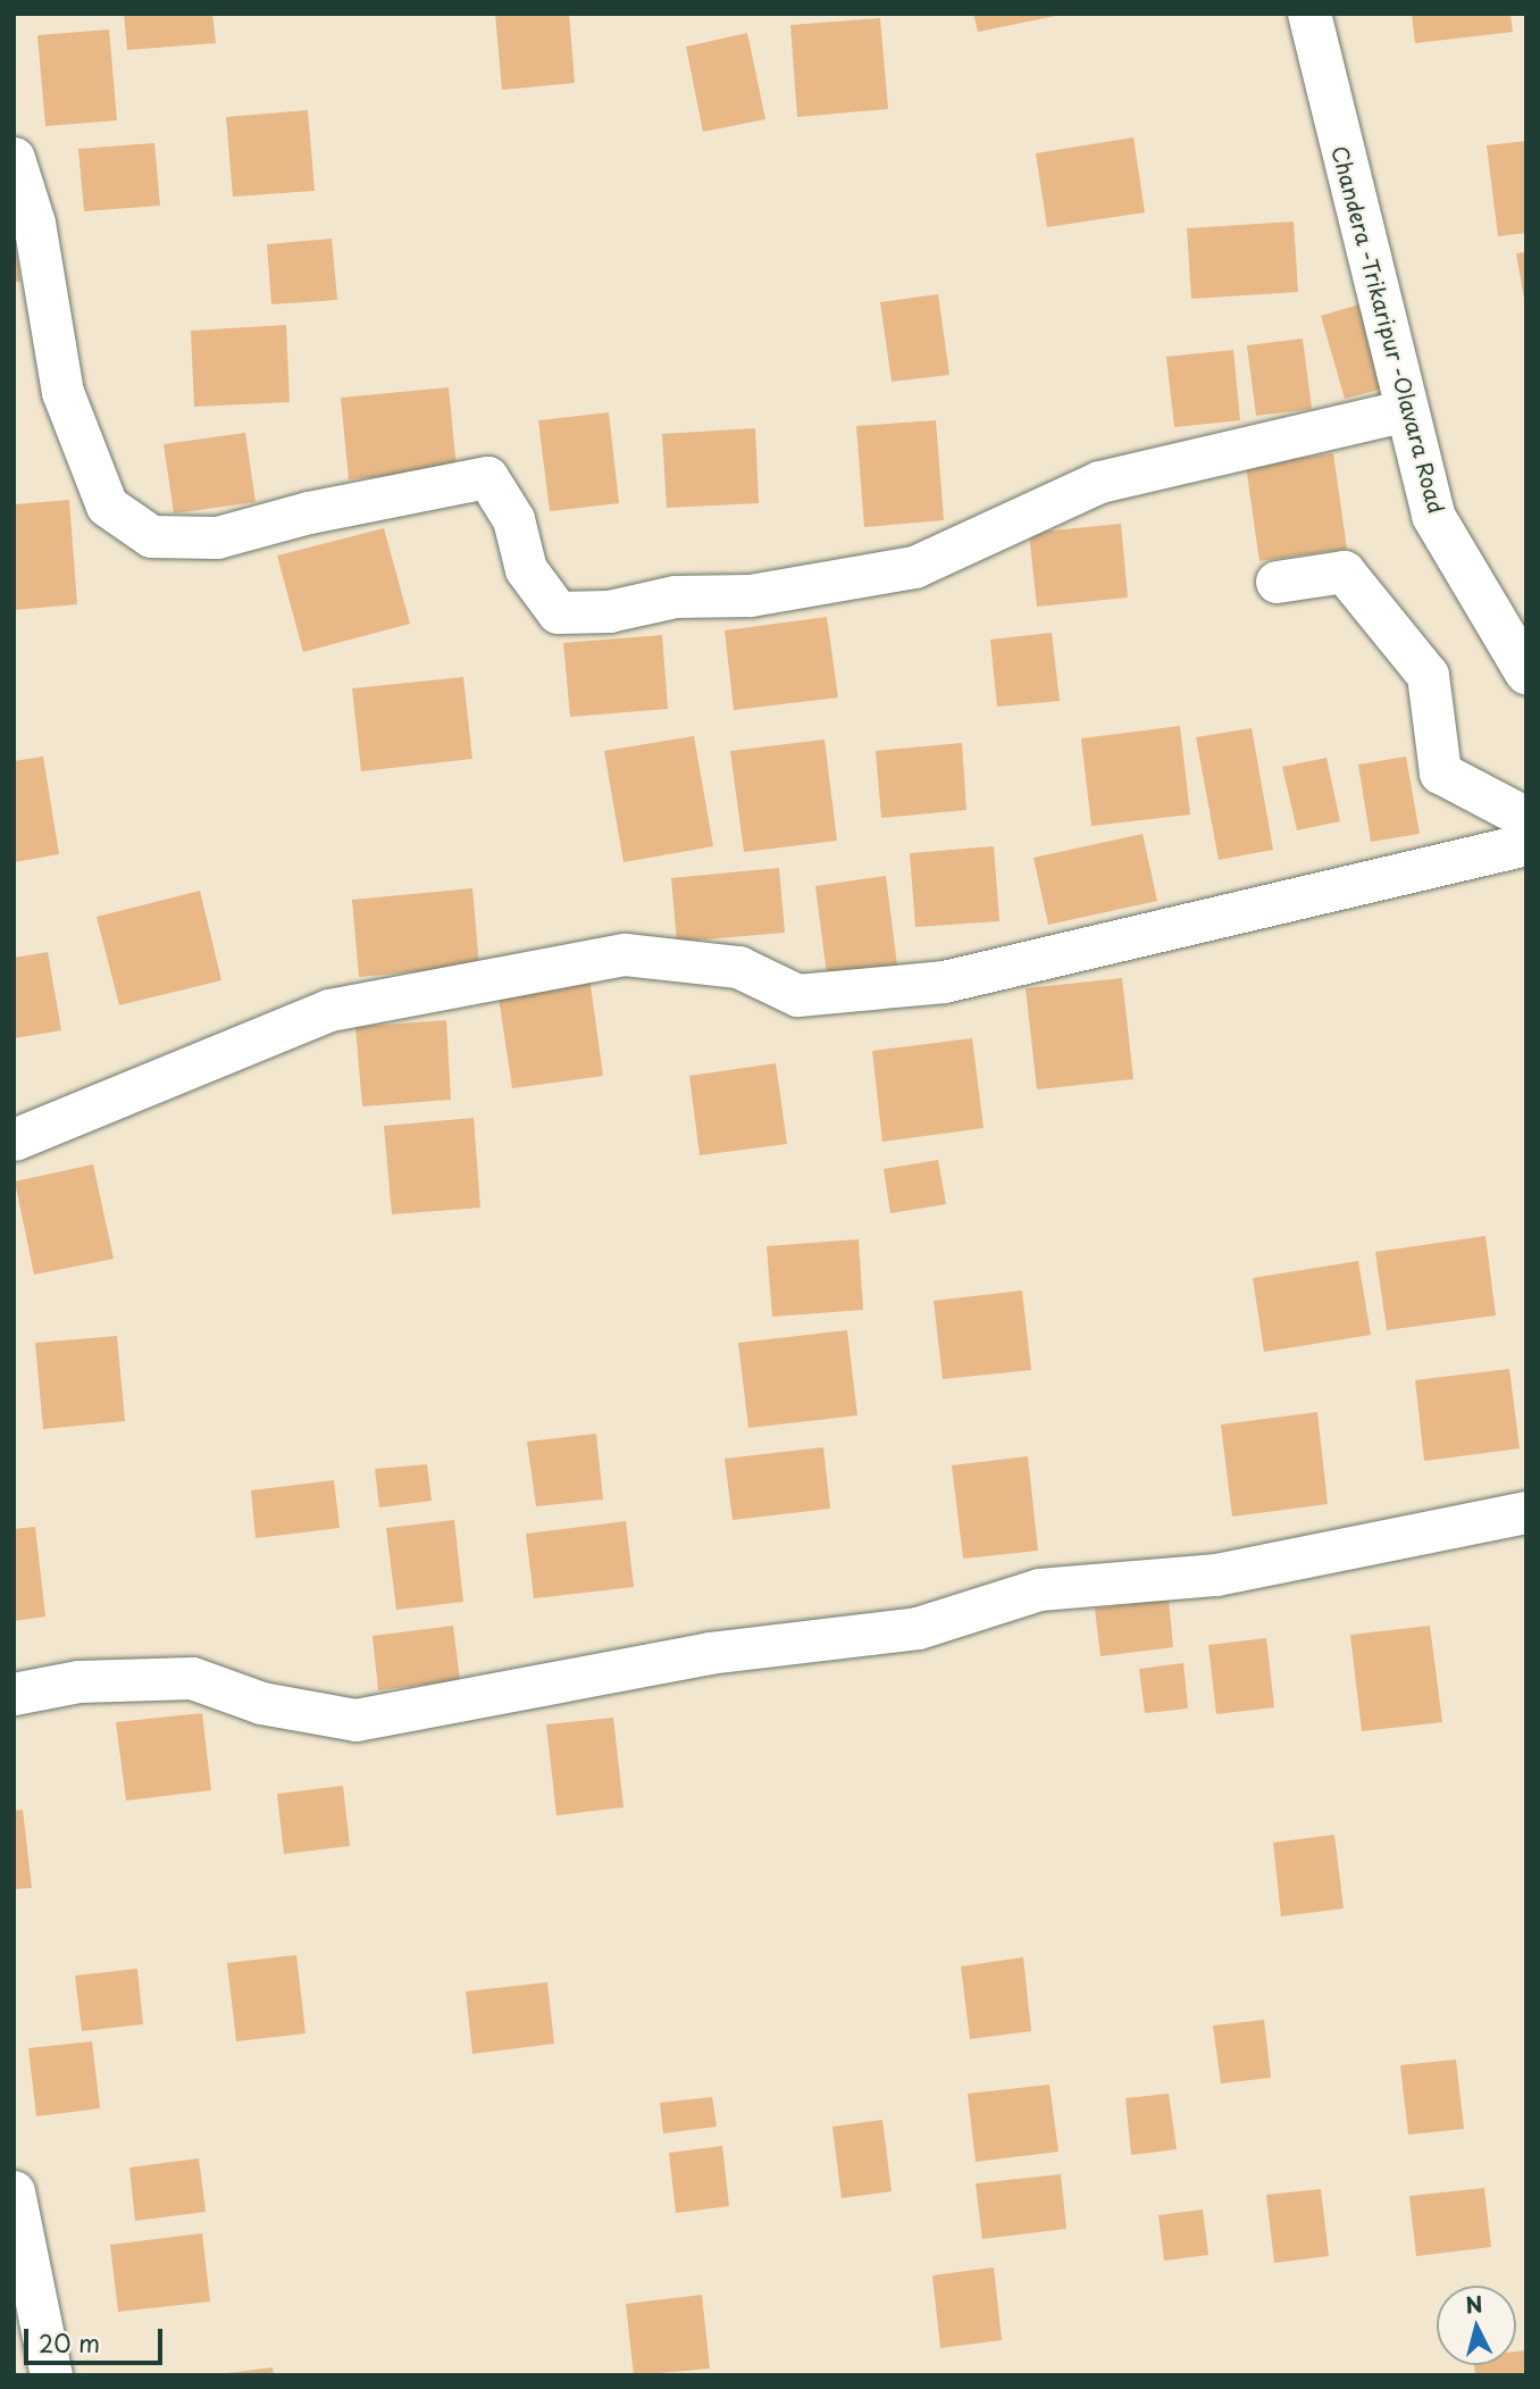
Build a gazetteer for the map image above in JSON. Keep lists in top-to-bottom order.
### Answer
{
  "streets": {
    "main road": ["Chandera -Trikaripur -Olavara Road"]
  },
  "scale_bar": "20 m",
  "north": "top"
}
